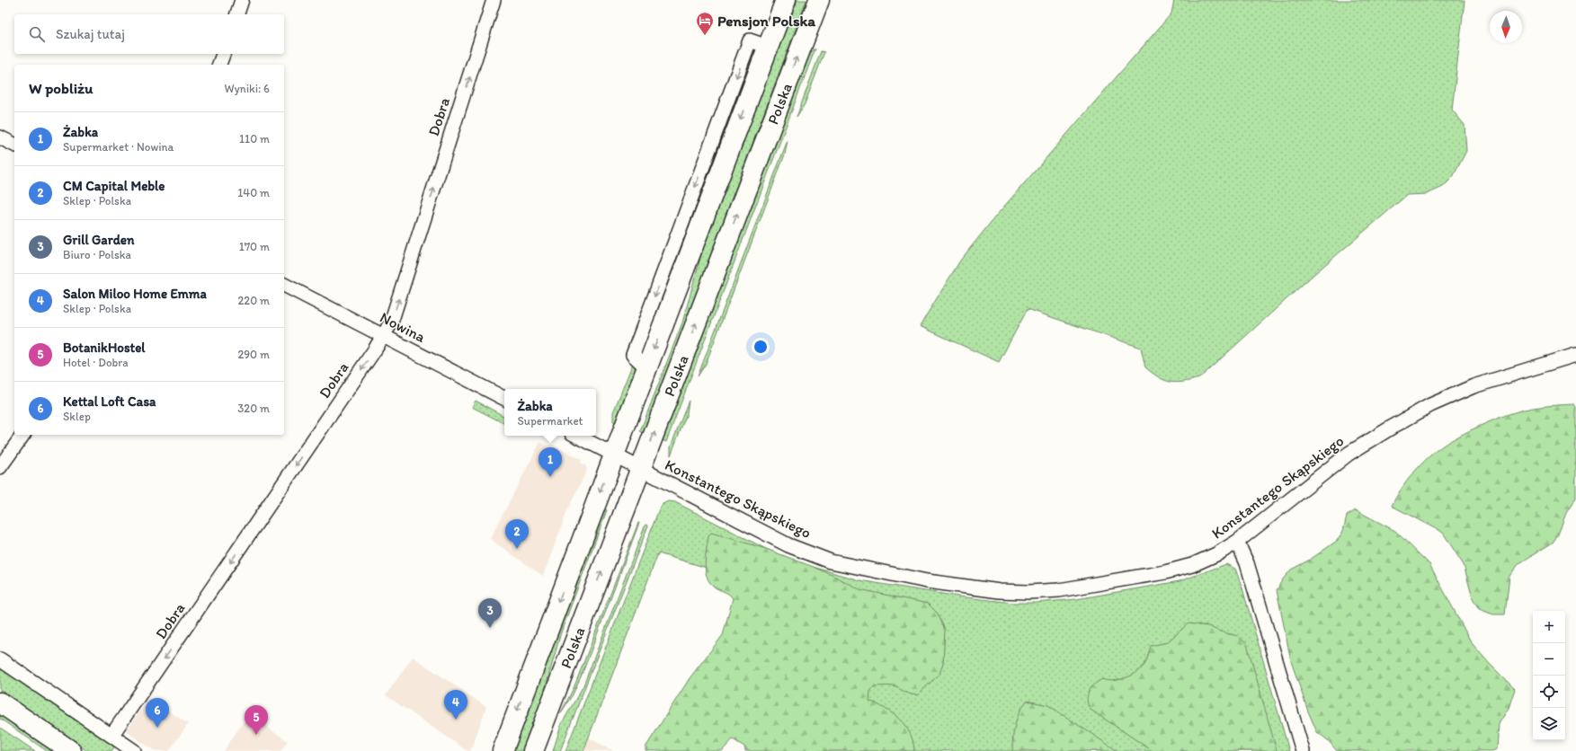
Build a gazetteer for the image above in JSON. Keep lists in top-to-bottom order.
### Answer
{
  "streets": {
    "street": [
      "Polska",
      "Dobra",
      "Nowina",
      "Konstantego Skąpskiego"
    ]
  },
  "crossings": [
    ["Polska", "Konstantego Skąpskiego"],
    ["Dobra", "Nowina"]
  ],
  "places": {
    "hotel": ["Pensjon Polska"]
  },
  "north": "bottom",
  "page": {
    "search": "Szukaj tutaj",
    "heading": ["W pobliżu", "Wyniki: 6"],
    "list": [
      {
        "mark": "1",
        "name": "Żabka",
        "note": "Supermarket · Nowina",
        "value": "110 m"
      },
      {
        "mark": "2",
        "name": "CM Capital Meble",
        "note": "Sklep · Polska",
        "value": "140 m"
      },
      {
        "mark": "3",
        "name": "Grill Garden",
        "note": "Biuro · Polska",
        "value": "170 m"
      },
      {
        "mark": "4",
        "name": "Salon Miloo Home Emma",
        "note": "Sklep · Polska",
        "value": "220 m"
      },
      {
        "mark": "5",
        "name": "BotanikHostel",
        "note": "Hotel · Dobra",
        "value": "290 m"
      },
      {
        "mark": "6",
        "name": "Kettal Loft Casa",
        "note": "Sklep",
        "value": "320 m"
      }
    ],
    "popup": ["Żabka", "Supermarket"],
    "pins": [
      "1",
      "2",
      "3",
      "4",
      "6",
      "5"
    ],
    "map_buttons": ["+", "−"]
  }
}
